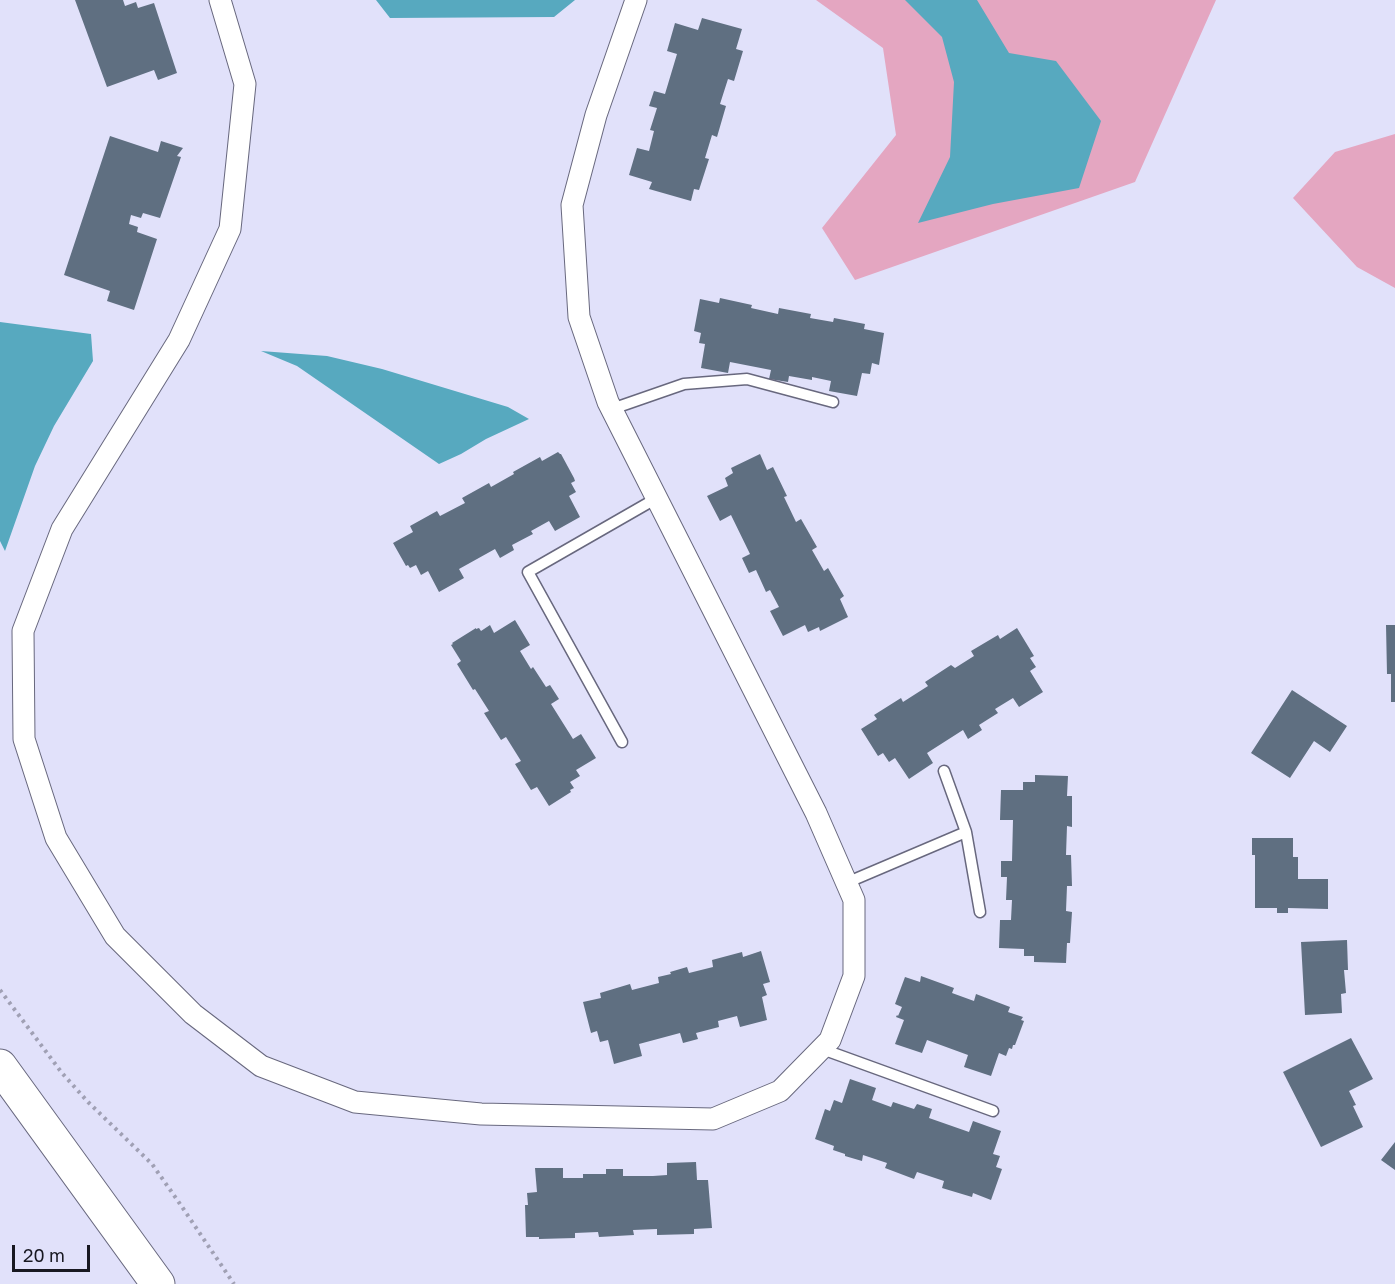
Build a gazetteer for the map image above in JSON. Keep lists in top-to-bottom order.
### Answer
{
  "scale_bar": "20 m"
}
